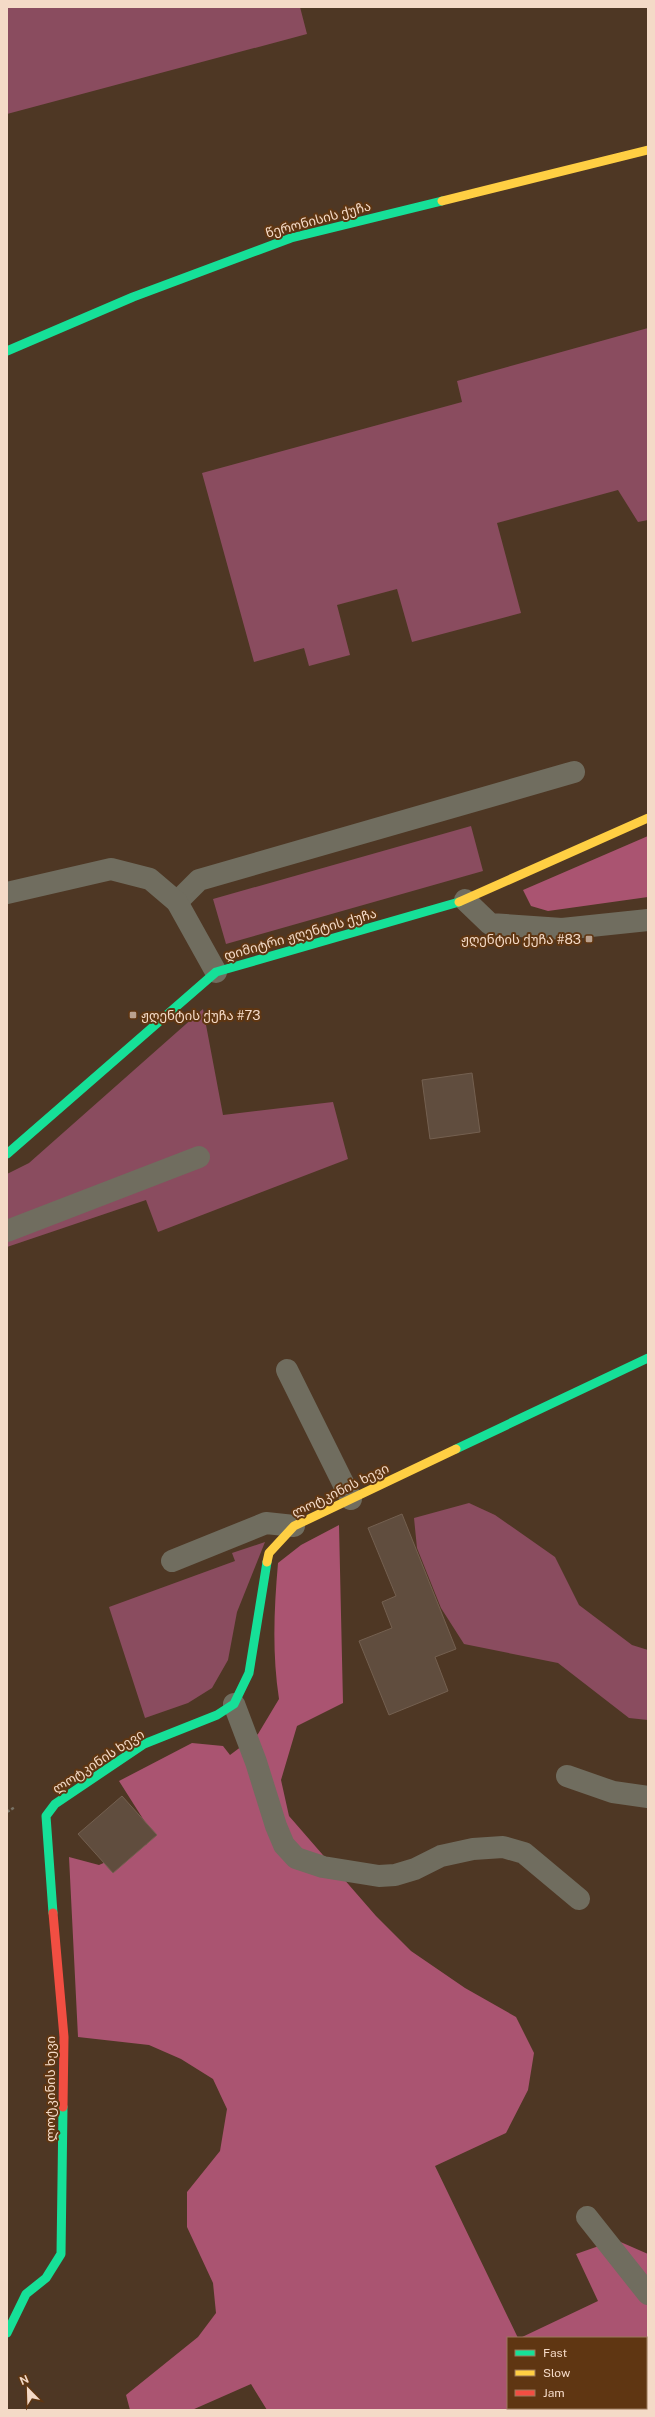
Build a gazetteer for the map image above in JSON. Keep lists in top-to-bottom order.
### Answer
{
  "streets": {
    "street": ["წერონისის ქუჩა", "დიმიტრი ჟღენტის ქუჩა", "ლოტკინის ხევი"]
  },
  "places": {
    "transit": ["ჟღენტის ქუჩა #83", "ჟღენტის ქუჩა #73"]
  },
  "legend": ["Fast", "Slow", "Jam"],
  "north": "top left"
}
